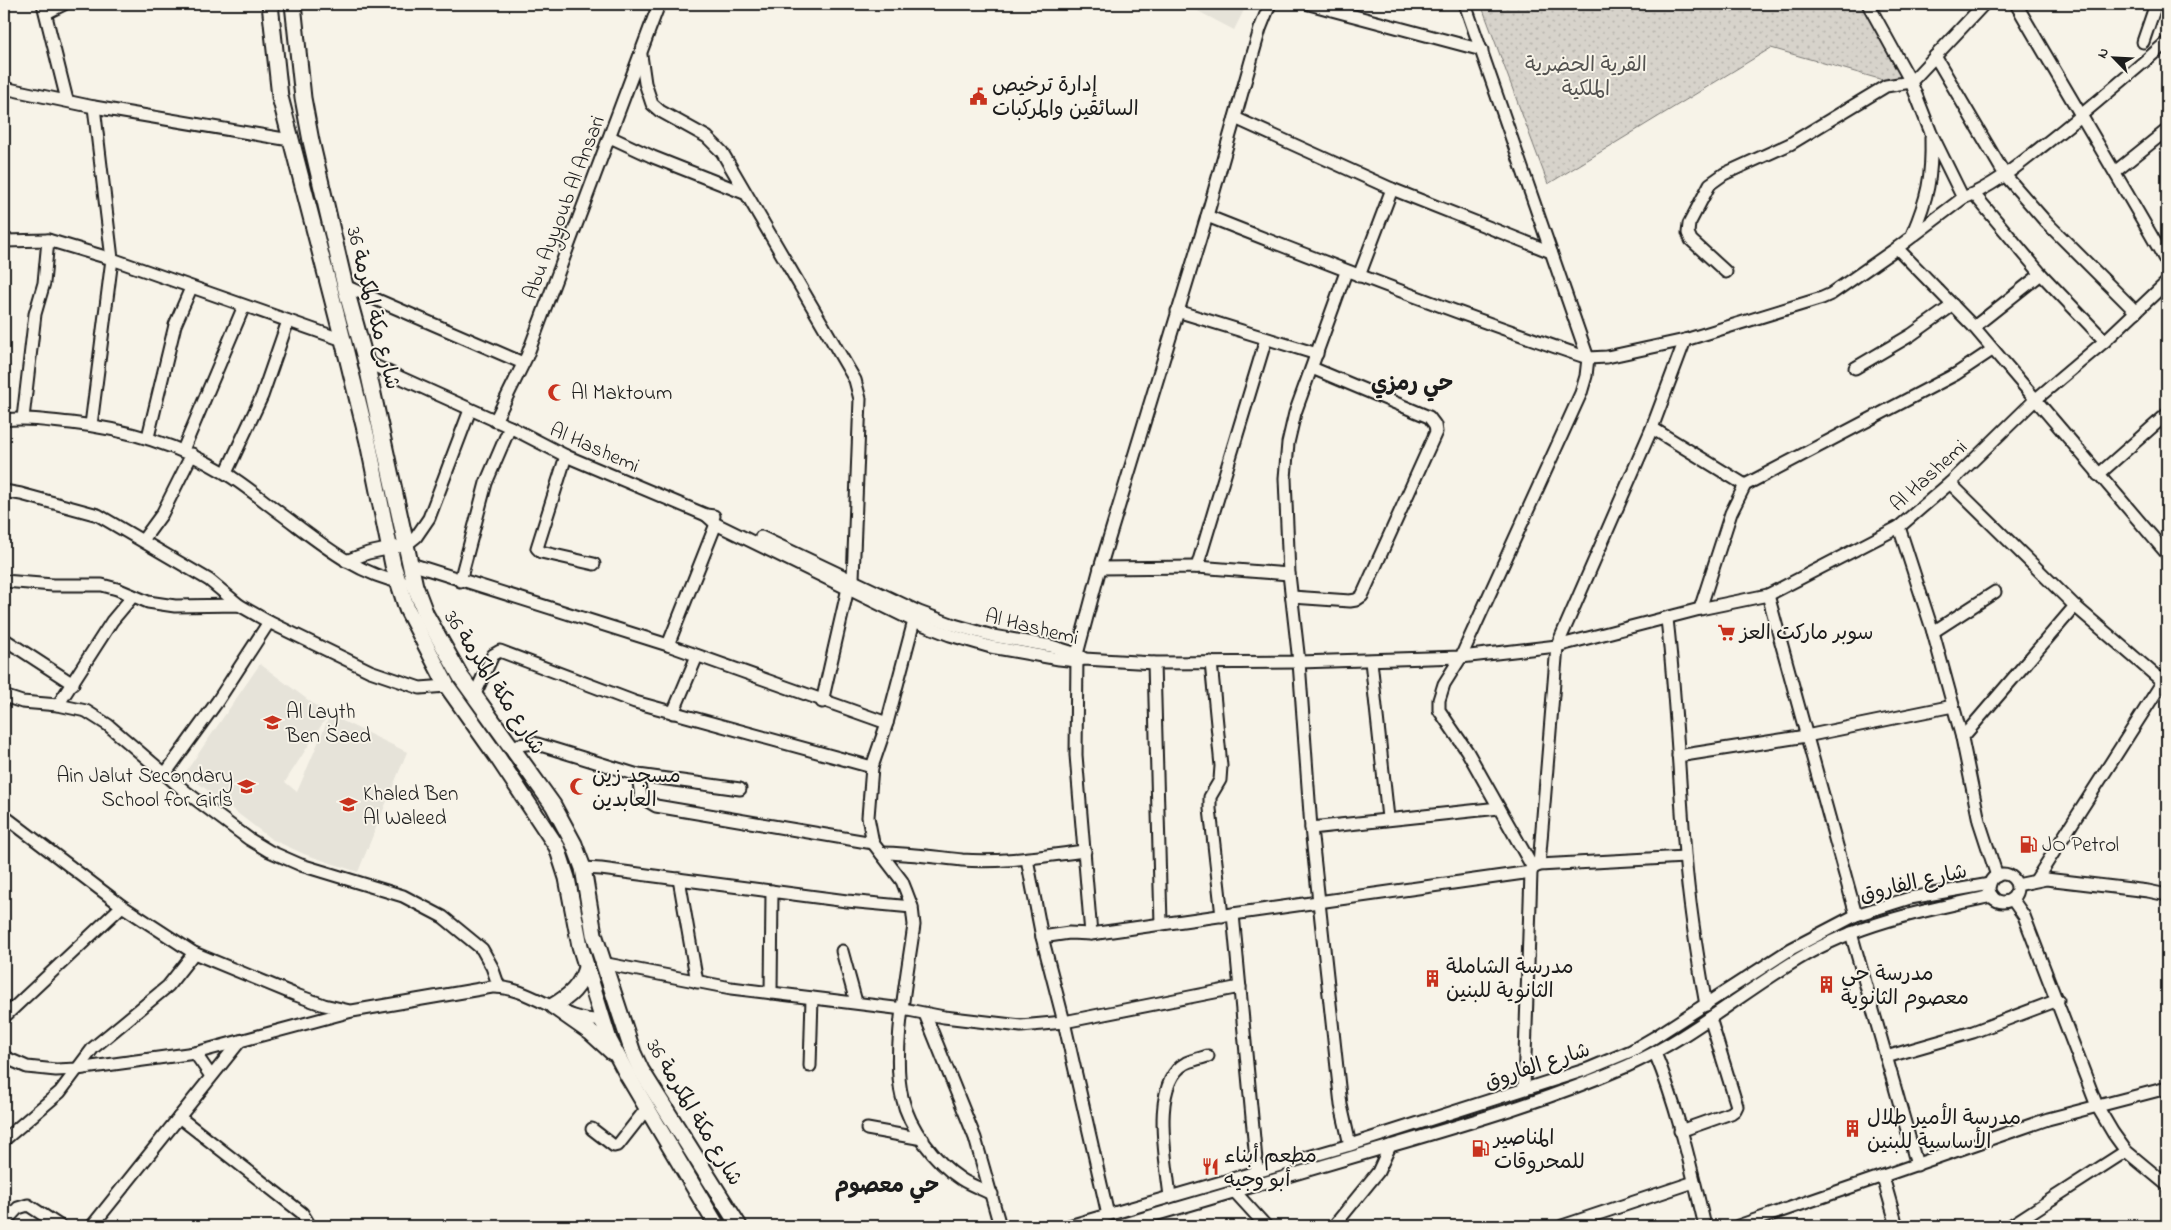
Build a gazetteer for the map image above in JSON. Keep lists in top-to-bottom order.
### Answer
{
  "streets": {
    "main road": ["شارع مكة المكرمة 36"],
    "street": ["Abu Ayyoub Al Ansari", "Al Hashemi", "شارع الفاروق"]
  },
  "crossings": [
    ["Abu Ayyoub Al Ansari", "Al Hashemi"],
    ["شارع مكة المكرمة 36", "Al Hashemi"]
  ],
  "districts": ["حي رمزي", "حي معصوم"],
  "parks": ["القرية الحضرية الملكية"],
  "places": {
    "public building": ["إدارة ترخيص السائقين والمركبات"],
    "mosque": ["Al Maktoum", "مسجد زين العابدين"],
    "supermarket": ["سوبر ماركت العز"],
    "school or university": ["Al Layth Ben Saed", "Ain Jalut Secondary School for Girls", "Khaled Ben Al Waleed"],
    "fuel station": ["JO Petrol", "المناصير للمحروقات"],
    "building": ["مدرسة الشاملة الثانوية للبنين", "مدرسة حي معصوم الثانوية", "مدرسة الأمير طلال الأساسية للبنين"],
    "restaurant": ["مطعم أبناء أبو وجيه"]
  },
  "north": "top left"
}
